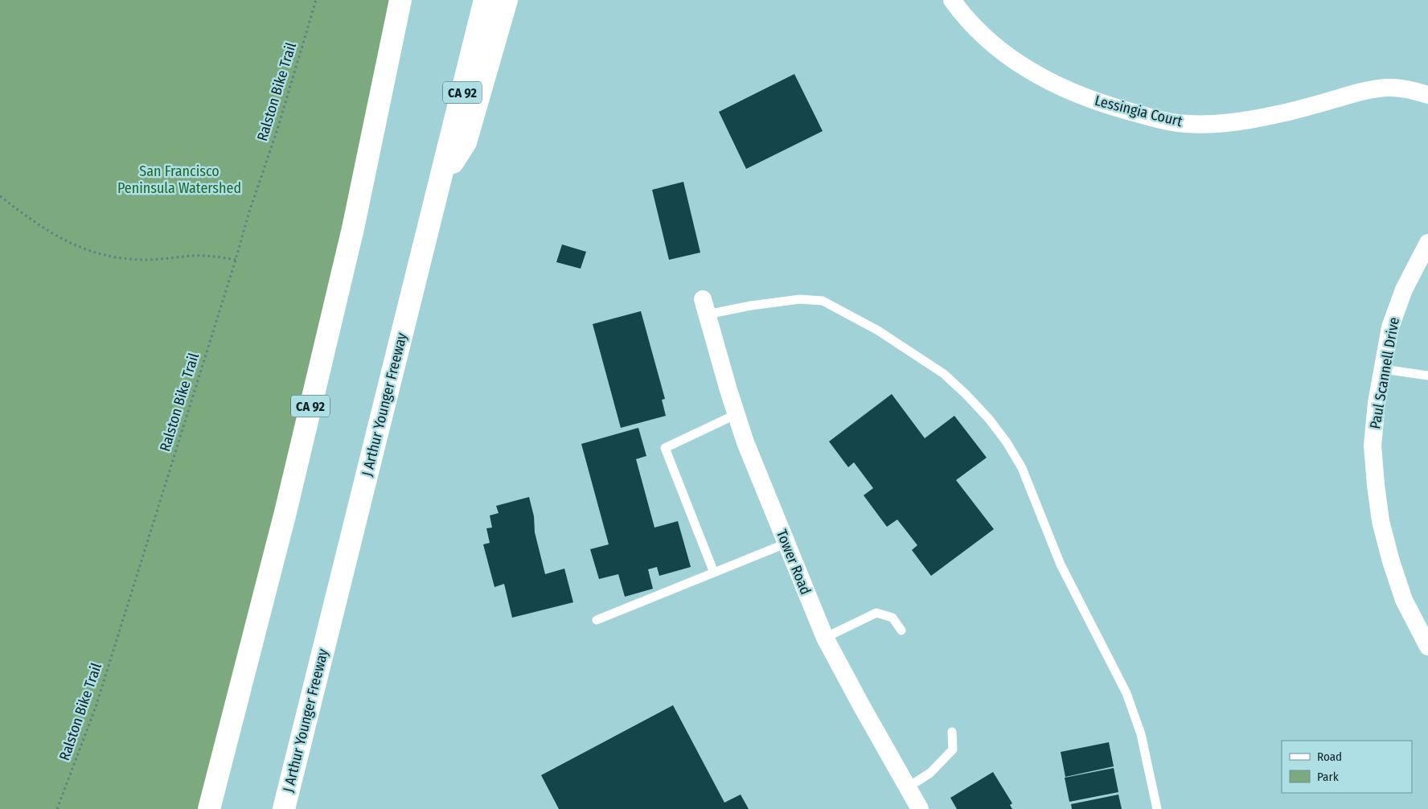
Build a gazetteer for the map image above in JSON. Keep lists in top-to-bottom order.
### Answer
{
  "streets": {
    "highway": ["CA 92", "J Arthur Younger Freeway"],
    "street": ["Lessingia Court", "Paul Scannell Drive", "Tower Road"],
    "path": ["Ralston Bike Trail"]
  },
  "parks": ["San Francisco Peninsula Watershed"],
  "legend": ["Road", "Park"]
}
